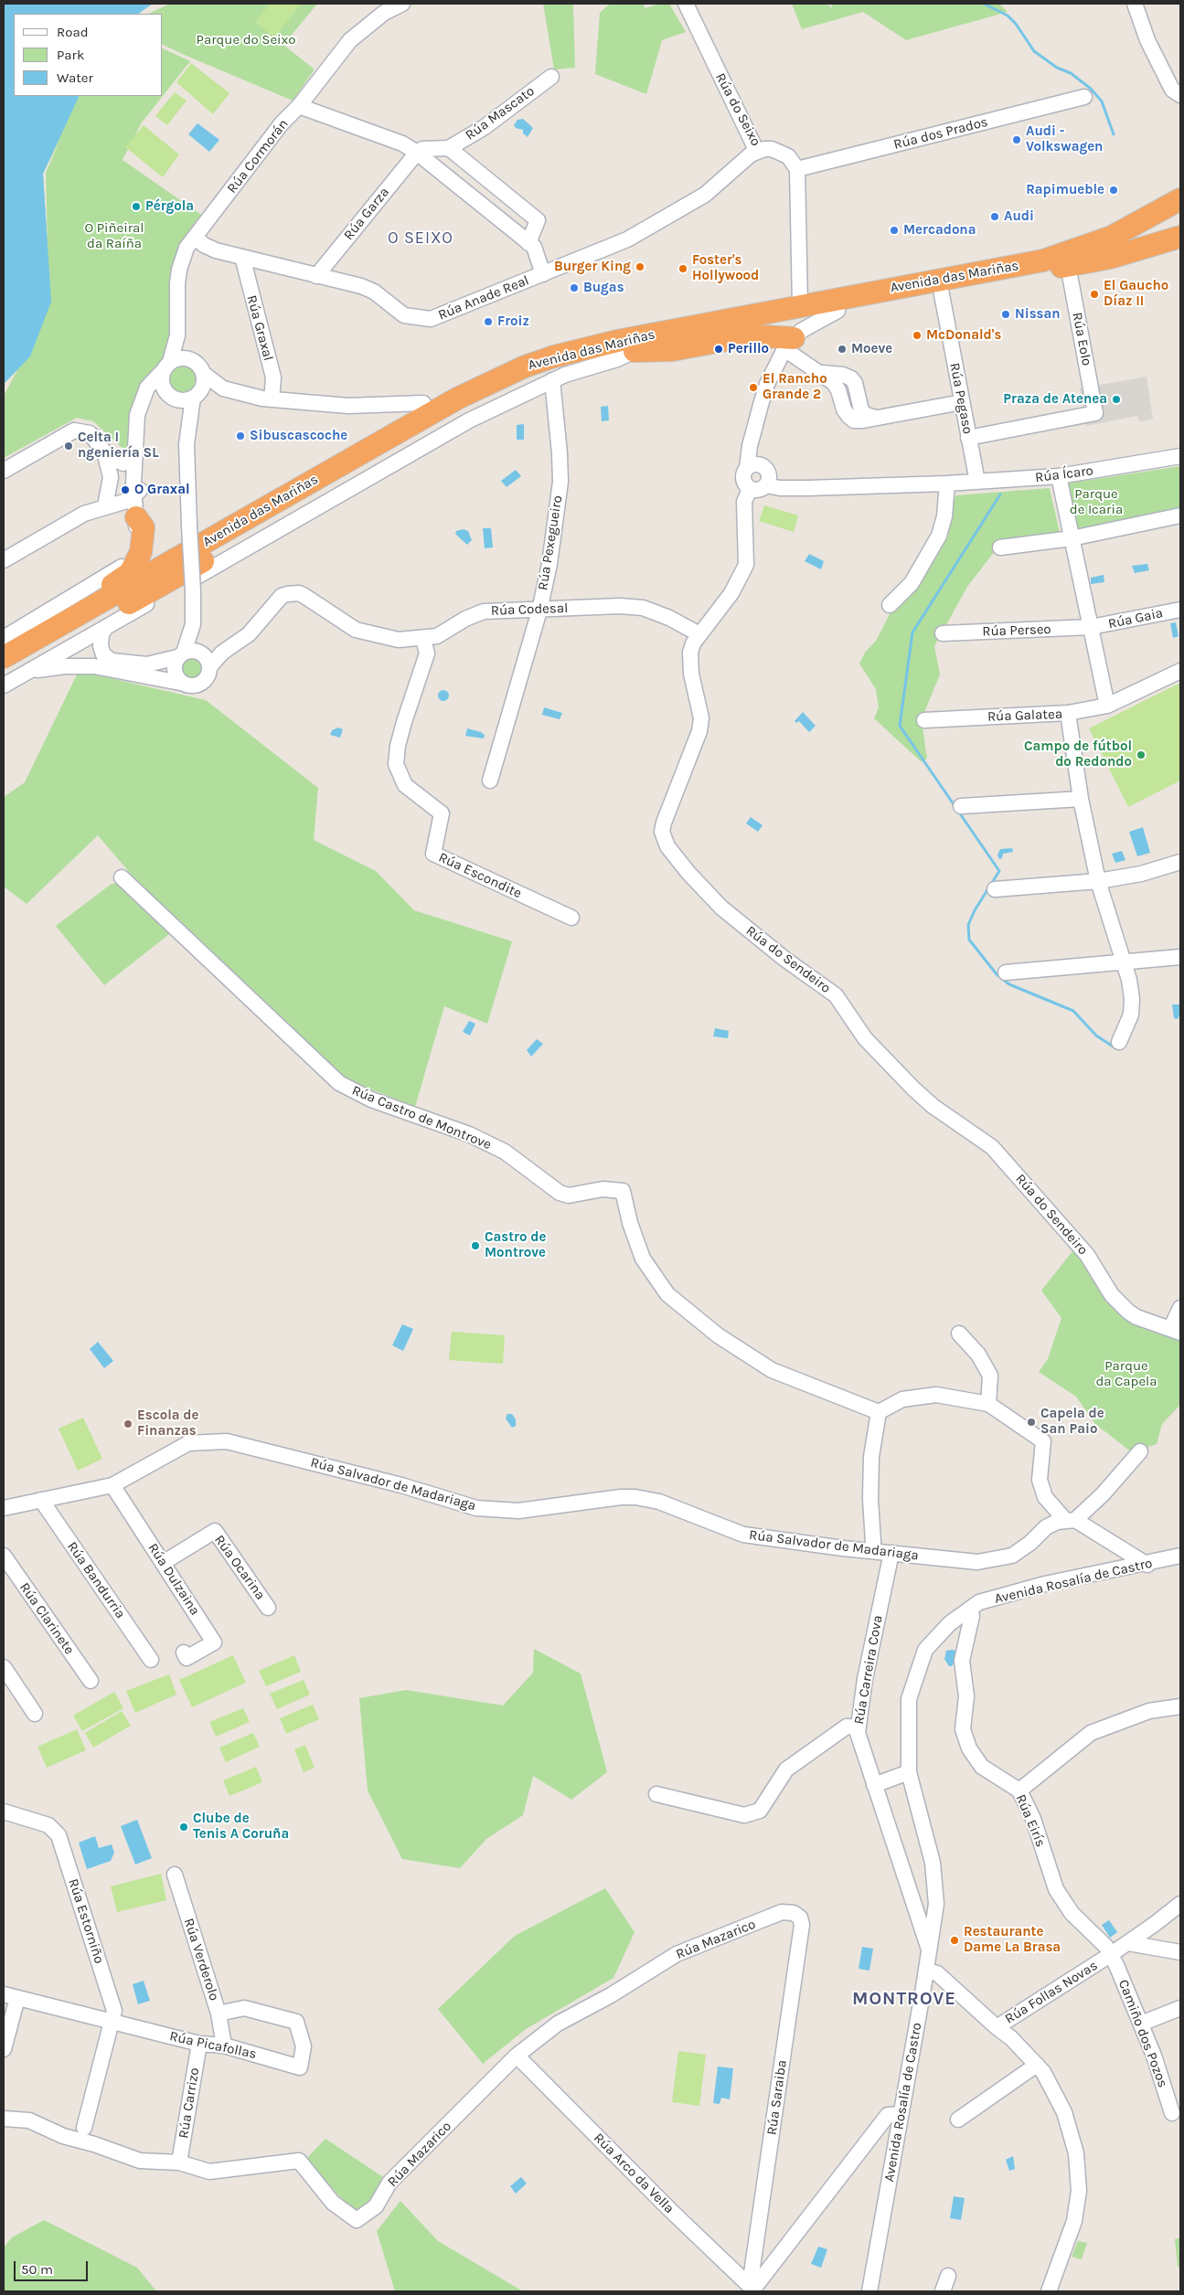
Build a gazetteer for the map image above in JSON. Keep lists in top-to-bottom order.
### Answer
{
  "streets": {
    "highway": ["Avenida das Mariñas"],
    "street": [
      "Rúa do Seixo",
      "Rúa Mascato",
      "Rúa dos Prados",
      "Rúa Cormorán",
      "Rúa Garza",
      "Rúa Anade Real",
      "Rúa Graxal",
      "Rúa Eolo",
      "Rúa Pegaso",
      "Rúa Ícaro",
      "Rúa Pexegueiro",
      "Rúa Codesal",
      "Rúa Gaia",
      "Rúa Perseo",
      "Rúa Galatea",
      "Rúa Escondite",
      "Rúa do Sendeiro",
      "Rúa Castro de Montrove",
      "Rúa Salvador de Madariaga",
      "Rúa Ocarina",
      "Rúa Dulzaina",
      "Rúa Bandurria",
      "Avenida Rosalía de Castro",
      "Rúa Clarinete",
      "Rúa Carreira Cova",
      "Rúa Eirís",
      "Rúa Estorniño",
      "Rúa Mazarico",
      "Rúa Verderolo",
      "Rúa Follas Novas",
      "Camiño dos Pozos",
      "Rúa Picafollas",
      "Rúa Saraiba",
      "Rúa Carrizo",
      "Rúa Arco da Vella"
    ]
  },
  "crossings": [
    ["Rúa do Seixo", "Rúa dos Prados"],
    ["Rúa do Seixo", "Rúa Anade Real"],
    ["Rúa Cormorán", "Rúa Garza"],
    ["Rúa Cormorán", "Rúa Anade Real"],
    ["Rúa Garza", "Rúa Anade Real"],
    ["Avenida das Mariñas", "Rúa Eolo"],
    ["Avenida das Mariñas", "Rúa Pegaso"],
    ["Rúa Anade Real", "Rúa Graxal"],
    ["Rúa Eolo", "Rúa Pegaso"],
    ["Rúa Pegaso", "Rúa Ícaro"],
    ["Rúa Ícaro", "Rúa do Sendeiro"],
    ["Rúa Pexegueiro", "Rúa Codesal"],
    ["Rúa Codesal", "Rúa Escondite"],
    ["Rúa Codesal", "Rúa do Sendeiro"],
    ["Rúa Gaia", "Rúa Perseo"],
    ["Rúa Salvador de Madariaga", "Rúa Dulzaina"],
    ["Rúa Salvador de Madariaga", "Rúa Bandurria"],
    ["Rúa Salvador de Madariaga", "Rúa Carreira Cova"],
    ["Rúa Ocarina", "Rúa Dulzaina"],
    ["Avenida Rosalía de Castro", "Rúa Carreira Cova"],
    ["Avenida Rosalía de Castro", "Rúa Eirís"],
    ["Avenida Rosalía de Castro", "Rúa Follas Novas"],
    ["Rúa Eirís", "Rúa Follas Novas"],
    ["Rúa Eirís", "Camiño dos Pozos"],
    ["Rúa Estorniño", "Rúa Picafollas"],
    ["Rúa Mazarico", "Rúa Saraiba"],
    ["Rúa Mazarico", "Rúa Carrizo"],
    ["Rúa Mazarico", "Rúa Arco da Vella"],
    ["Rúa Verderolo", "Rúa Picafollas"],
    ["Rúa Follas Novas", "Camiño dos Pozos"],
    ["Rúa Picafollas", "Rúa Carrizo"],
    ["Rúa Saraiba", "Rúa Arco da Vella"]
  ],
  "districts": ["O SEIXO", "MONTROVE"],
  "parks": [
    "Parque do Seixo",
    "O Piñeiral da Raíña",
    "Parque de Icaria",
    "Parque da Capela"
  ],
  "places": [
    "Audi - Volkswagen",
    "Rapimueble",
    "Pérgola",
    "Audi",
    "Mercadona",
    "Burger King",
    "Foster's Hollywood",
    "Bugas",
    "El Gaucho Díaz II",
    "Nissan",
    "Froiz",
    "McDonald's",
    "Perillo",
    "Moeve",
    "El Rancho Grande 2",
    "Praza de Atenea",
    "Sibuscascoche",
    "Celta I ngeniería SL",
    "O Graxal",
    "Campo de fútbol do Redondo",
    "Castro de Montrove",
    "Capela de San Paio",
    "Escola de Finanzas",
    "Clube de Tenis A Coruña",
    "Restaurante Dame La Brasa"
  ],
  "legend": ["Road", "Park", "Water"],
  "scale_bar": "50 m"
}
